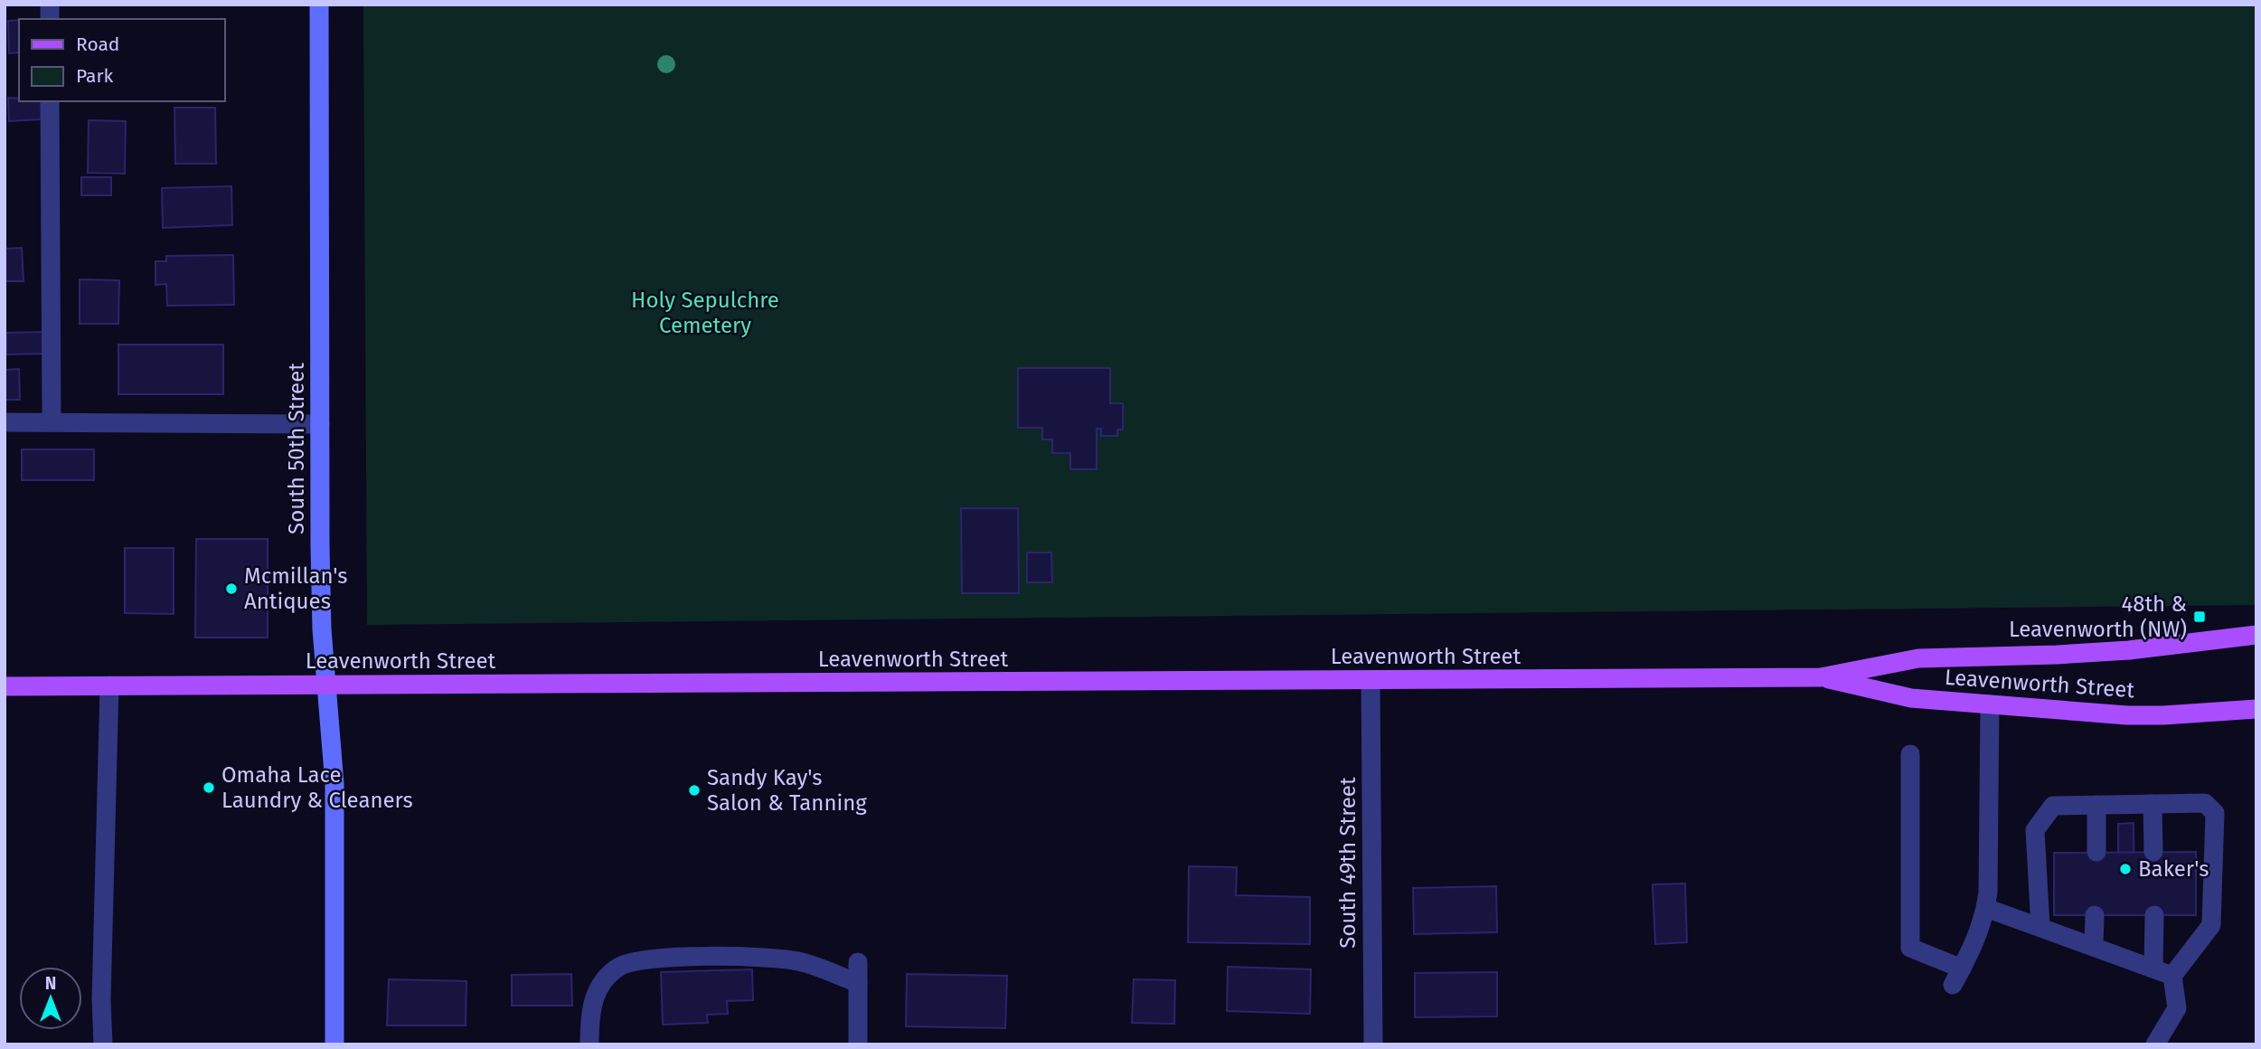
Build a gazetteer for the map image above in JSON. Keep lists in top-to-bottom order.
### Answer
{
  "streets": {
    "main road": ["South 50th Street", "Leavenworth Street"],
    "street": ["South 49th Street"]
  },
  "crossings": [
    ["South 50th Street", "Leavenworth Street"],
    ["Leavenworth Street", "South 49th Street"]
  ],
  "parks": ["Holy Sepulchre Cemetery"],
  "places": {
    "other": [
      "Mcmillan's Antiques",
      "Omaha Lace Laundry & Cleaners",
      "Sandy Kay's Salon & Tanning",
      "Baker's"
    ],
    "transit": ["48th & Leavenworth (NW)"]
  },
  "legend": ["Road", "Park"],
  "north": "top"
}
